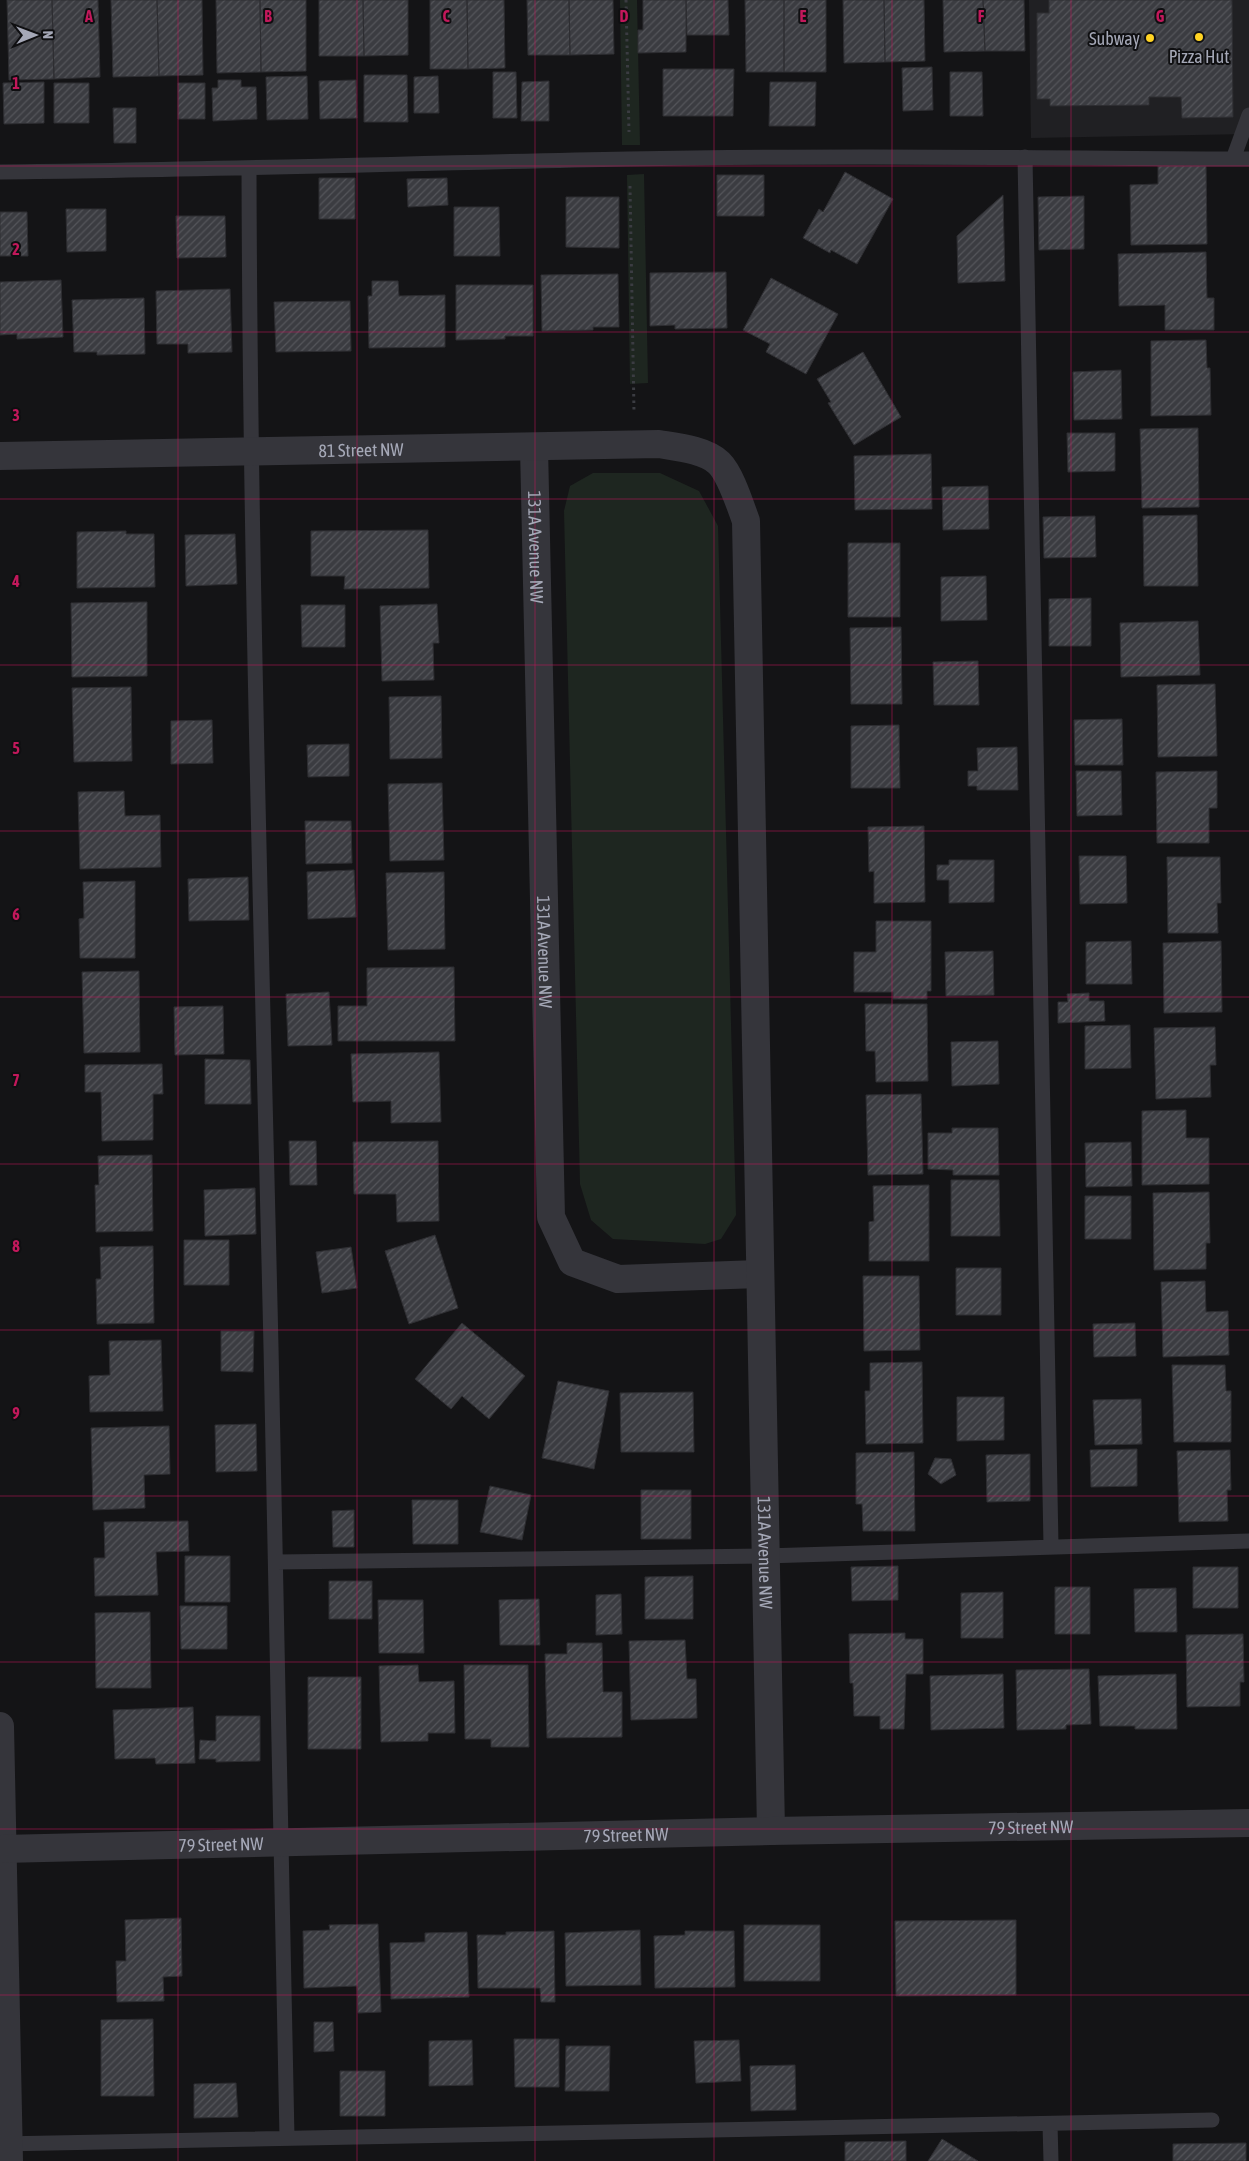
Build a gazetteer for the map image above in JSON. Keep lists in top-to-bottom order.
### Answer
{
  "streets": {
    "street": ["81 Street NW", "131A Avenue NW", "79 Street NW"]
  },
  "crossings": [
    ["81 Street NW", "131A Avenue NW"],
    ["131A Avenue NW", "79 Street NW"]
  ],
  "places": ["Pizza Hut", "Subway"],
  "north": "right",
  "grid": {
    "columns": [
      "A",
      "B",
      "C",
      "D",
      "E",
      "F",
      "G"
    ],
    "rows": [
      "1",
      "2",
      "3",
      "4",
      "5",
      "6",
      "7",
      "8",
      "9"
    ]
  }
}
